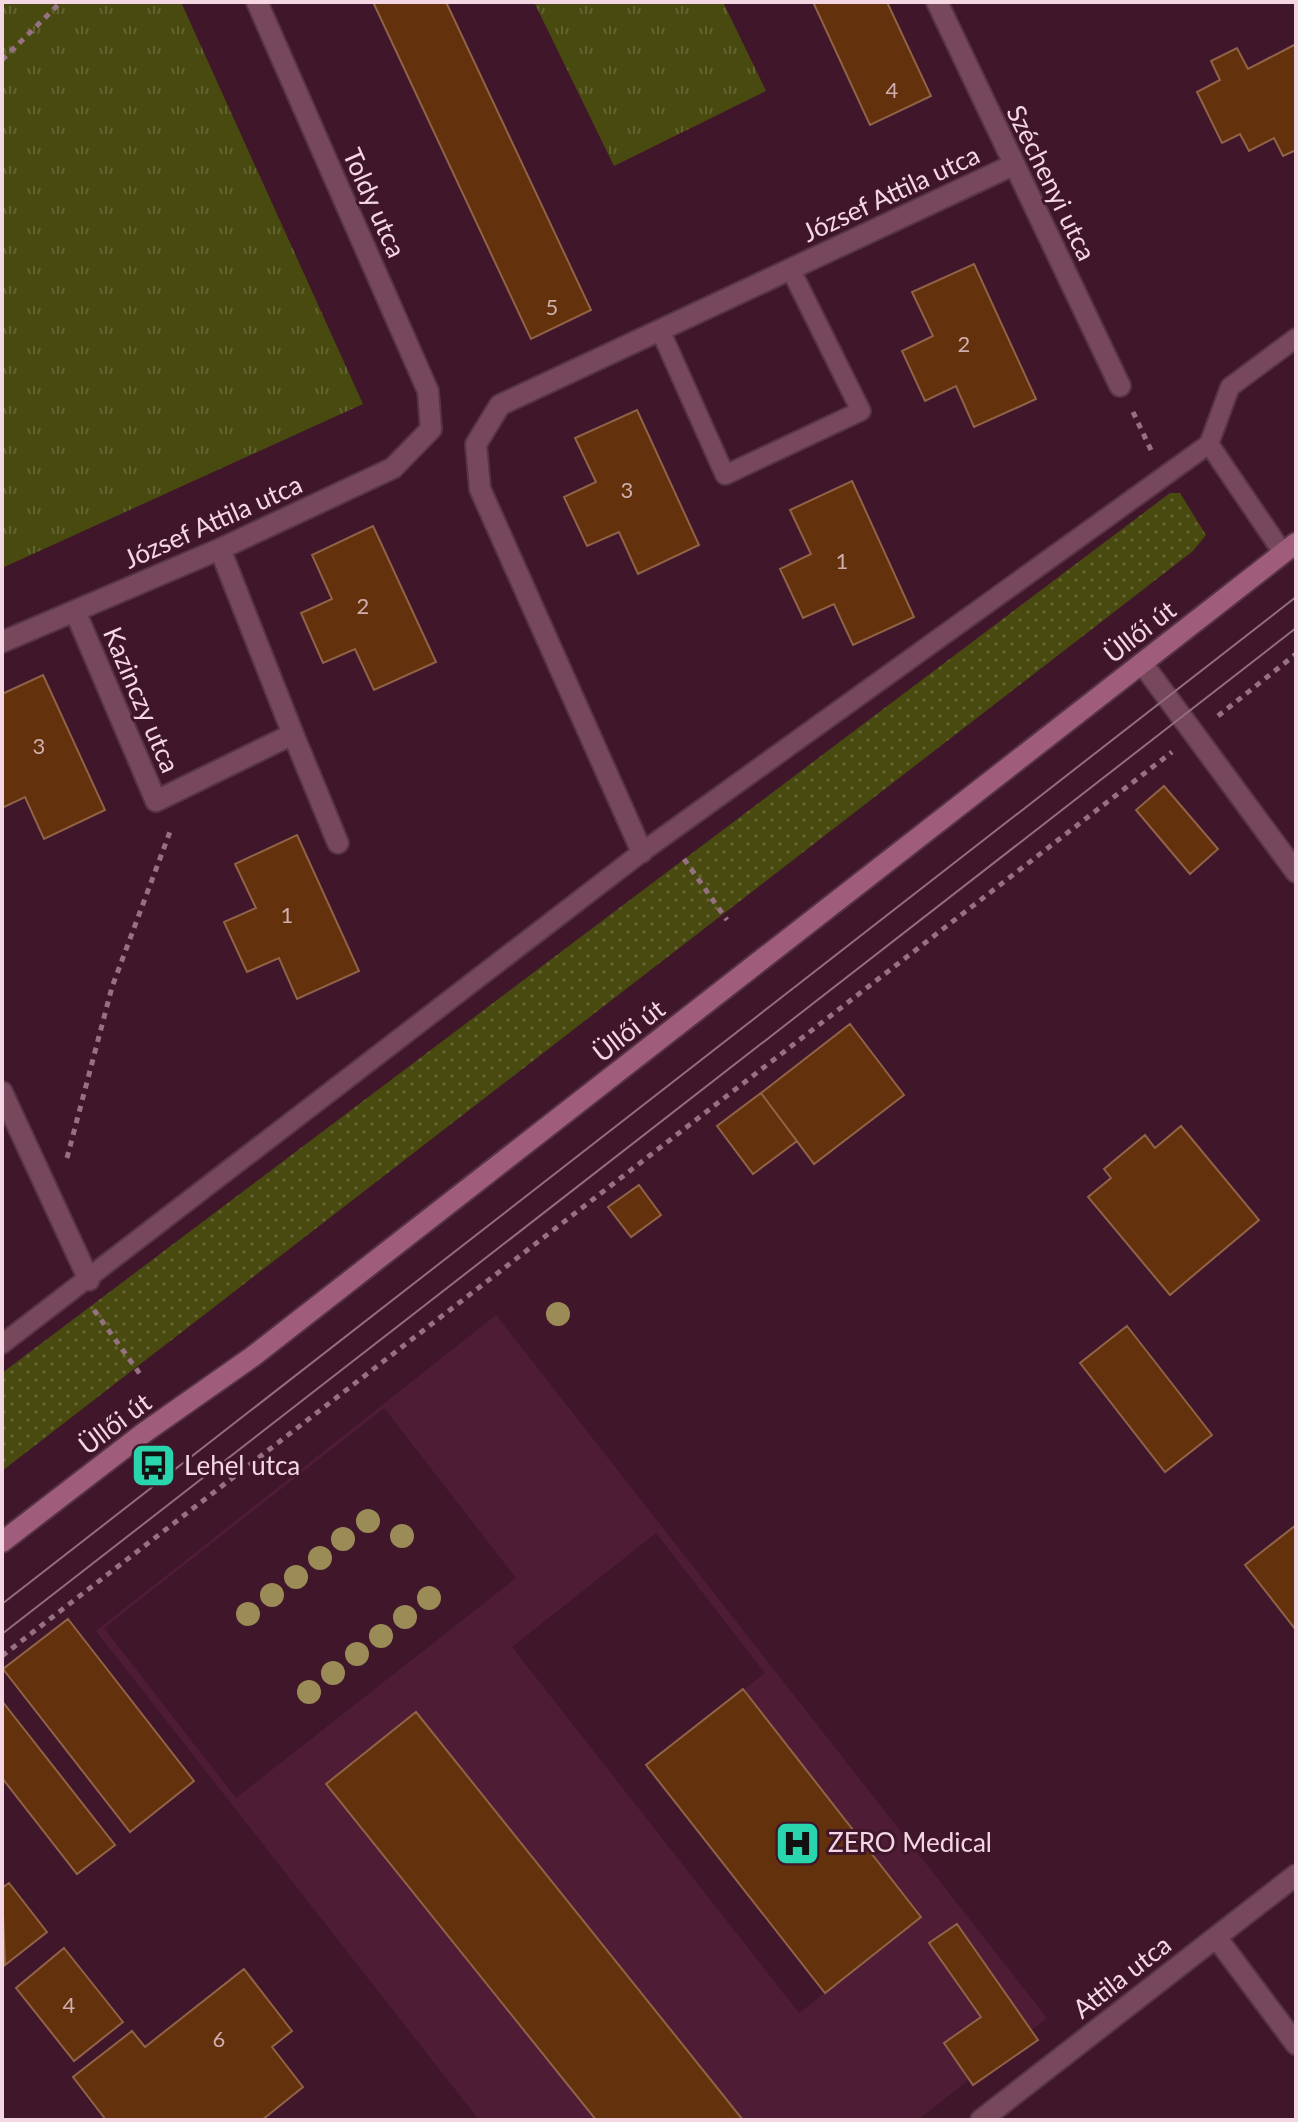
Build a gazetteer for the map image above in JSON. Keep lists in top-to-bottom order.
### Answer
{
  "streets": {
    "main road": ["Üllői út"],
    "street": [
      "Széchenyi utca",
      "József Attila utca",
      "Toldy utca",
      "Kazinczy utca",
      "Attila utca"
    ]
  },
  "crossings": [
    ["Széchenyi utca", "József Attila utca"],
    ["József Attila utca", "Toldy utca"],
    ["József Attila utca", "Kazinczy utca"]
  ],
  "places": {
    "bus stop": ["Lehel utca"],
    "hospital": ["ZERO Medical"]
  },
  "house_numbers": [
    "4",
    "5",
    "2",
    "3",
    "1",
    "2",
    "3",
    "1",
    "4",
    "6"
  ]
}
